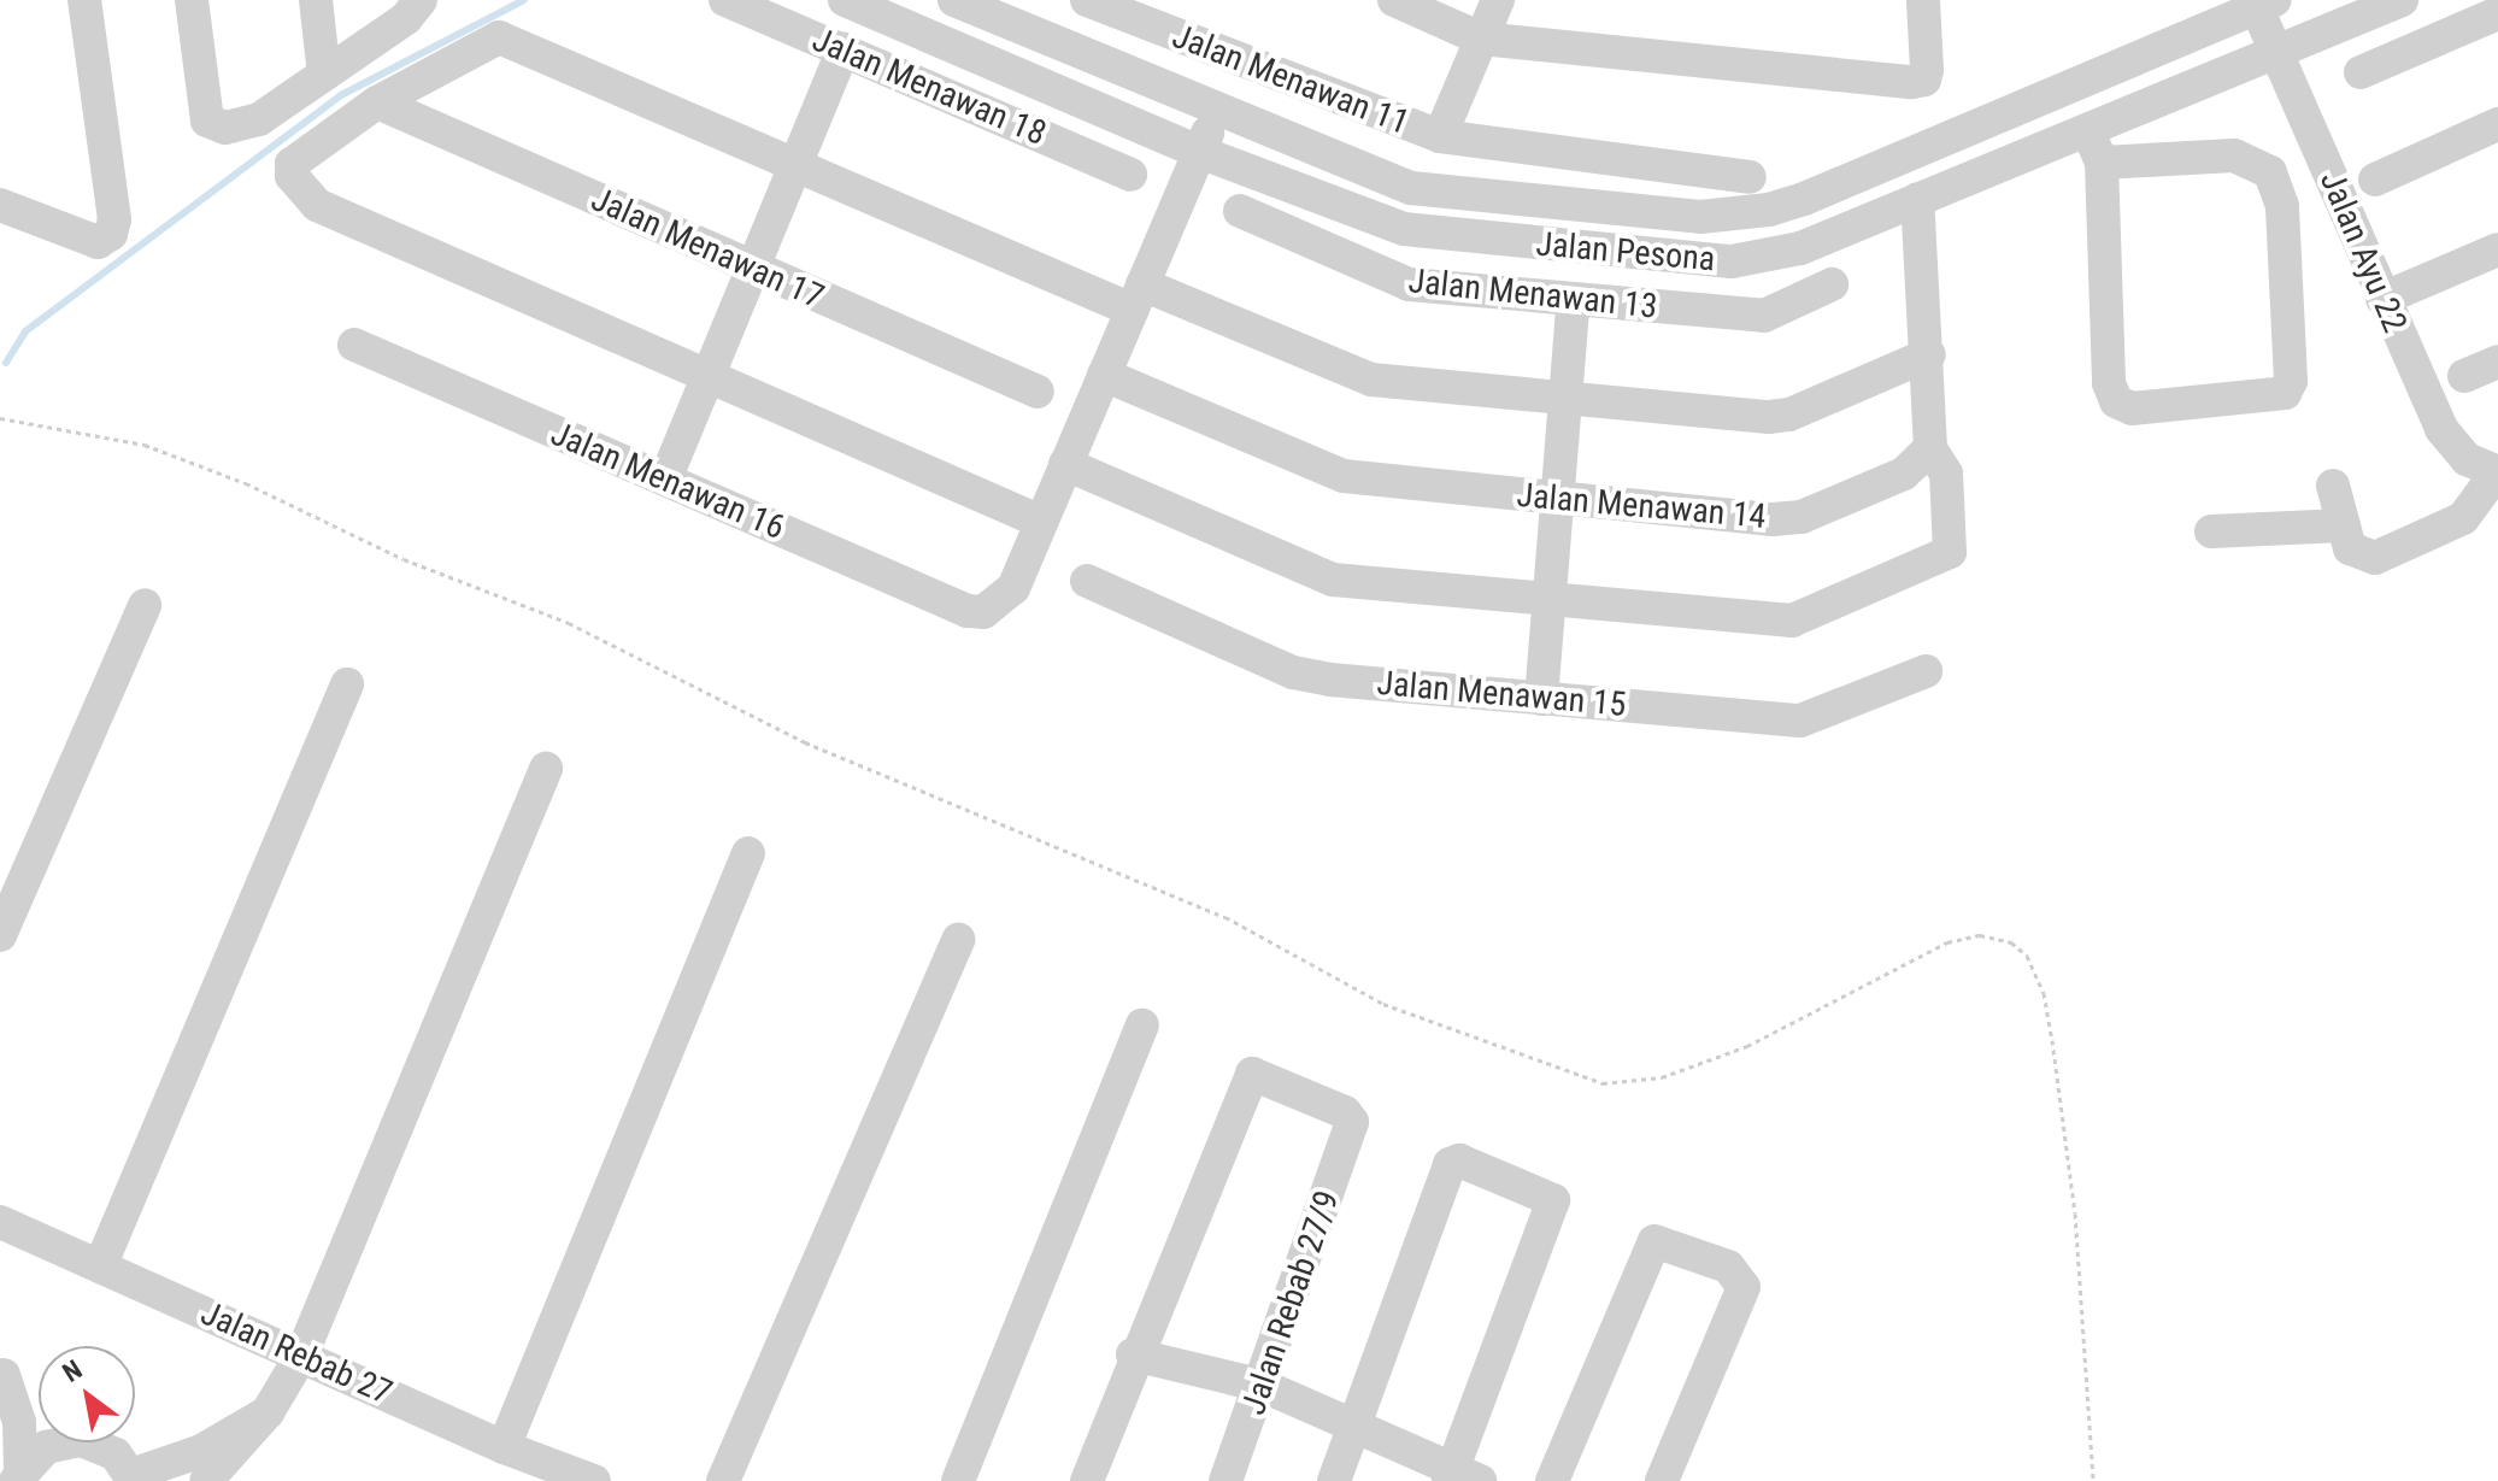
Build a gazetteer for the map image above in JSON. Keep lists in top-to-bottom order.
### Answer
{
  "streets": {
    "street": [
      "Jalan Menawan 11",
      "Jalan Menawan 18",
      "Jalan Menawan 17",
      "Jalan Pesona",
      "Jalan Ayu 22",
      "Jalan Menawan 13",
      "Jalan Menawan 16",
      "Jalan Menawan 14",
      "Jalan Menawan 15",
      "Jalan Rebab 27/9",
      "Jalan Rebab 27"
    ]
  },
  "crossings": [
    ["Jalan Pesona", "Jalan Ayu 22"]
  ],
  "north": "top left"
}
